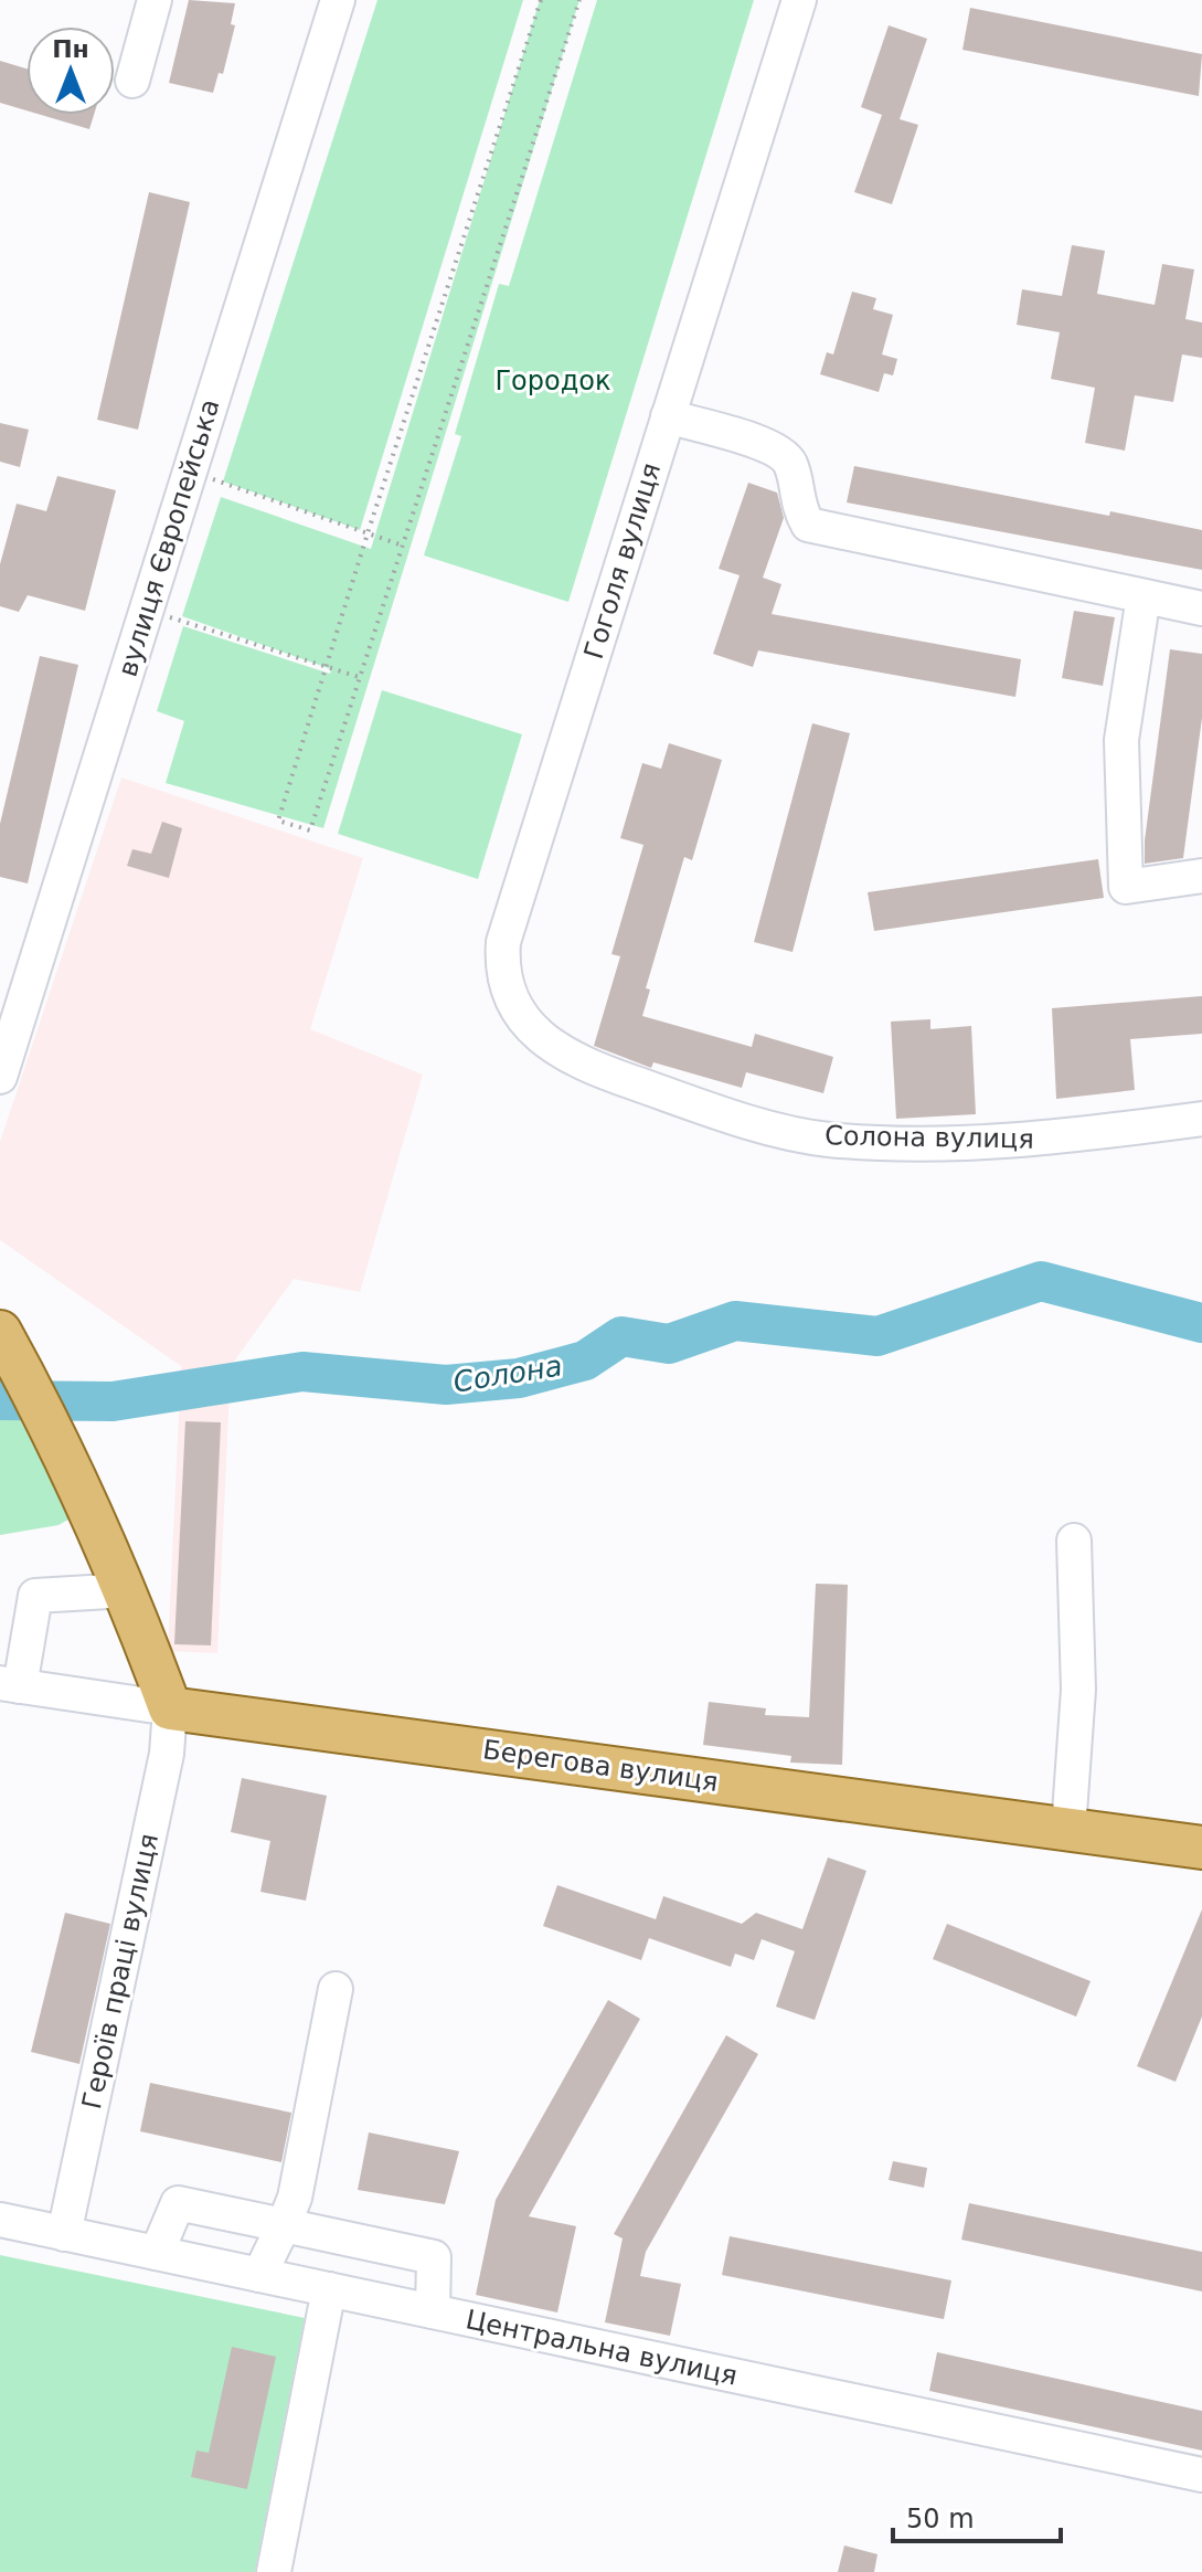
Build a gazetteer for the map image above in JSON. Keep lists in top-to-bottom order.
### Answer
{
  "streets": {
    "main road": ["Берегова вулиця"],
    "street": [
      "вулиця Європейська",
      "Гоголя вулиця",
      "Солона вулиця",
      "Героїв праці вулиця",
      "Центральна вулиця"
    ]
  },
  "crossings": [
    ["Гоголя вулиця", "Солона вулиця"],
    ["Берегова вулиця", "Героїв праці вулиця"],
    ["Героїв праці вулиця", "Центральна вулиця"]
  ],
  "water": ["Солона"],
  "parks": ["Городок"],
  "scale_bar": "50 m",
  "north": "top"
}
